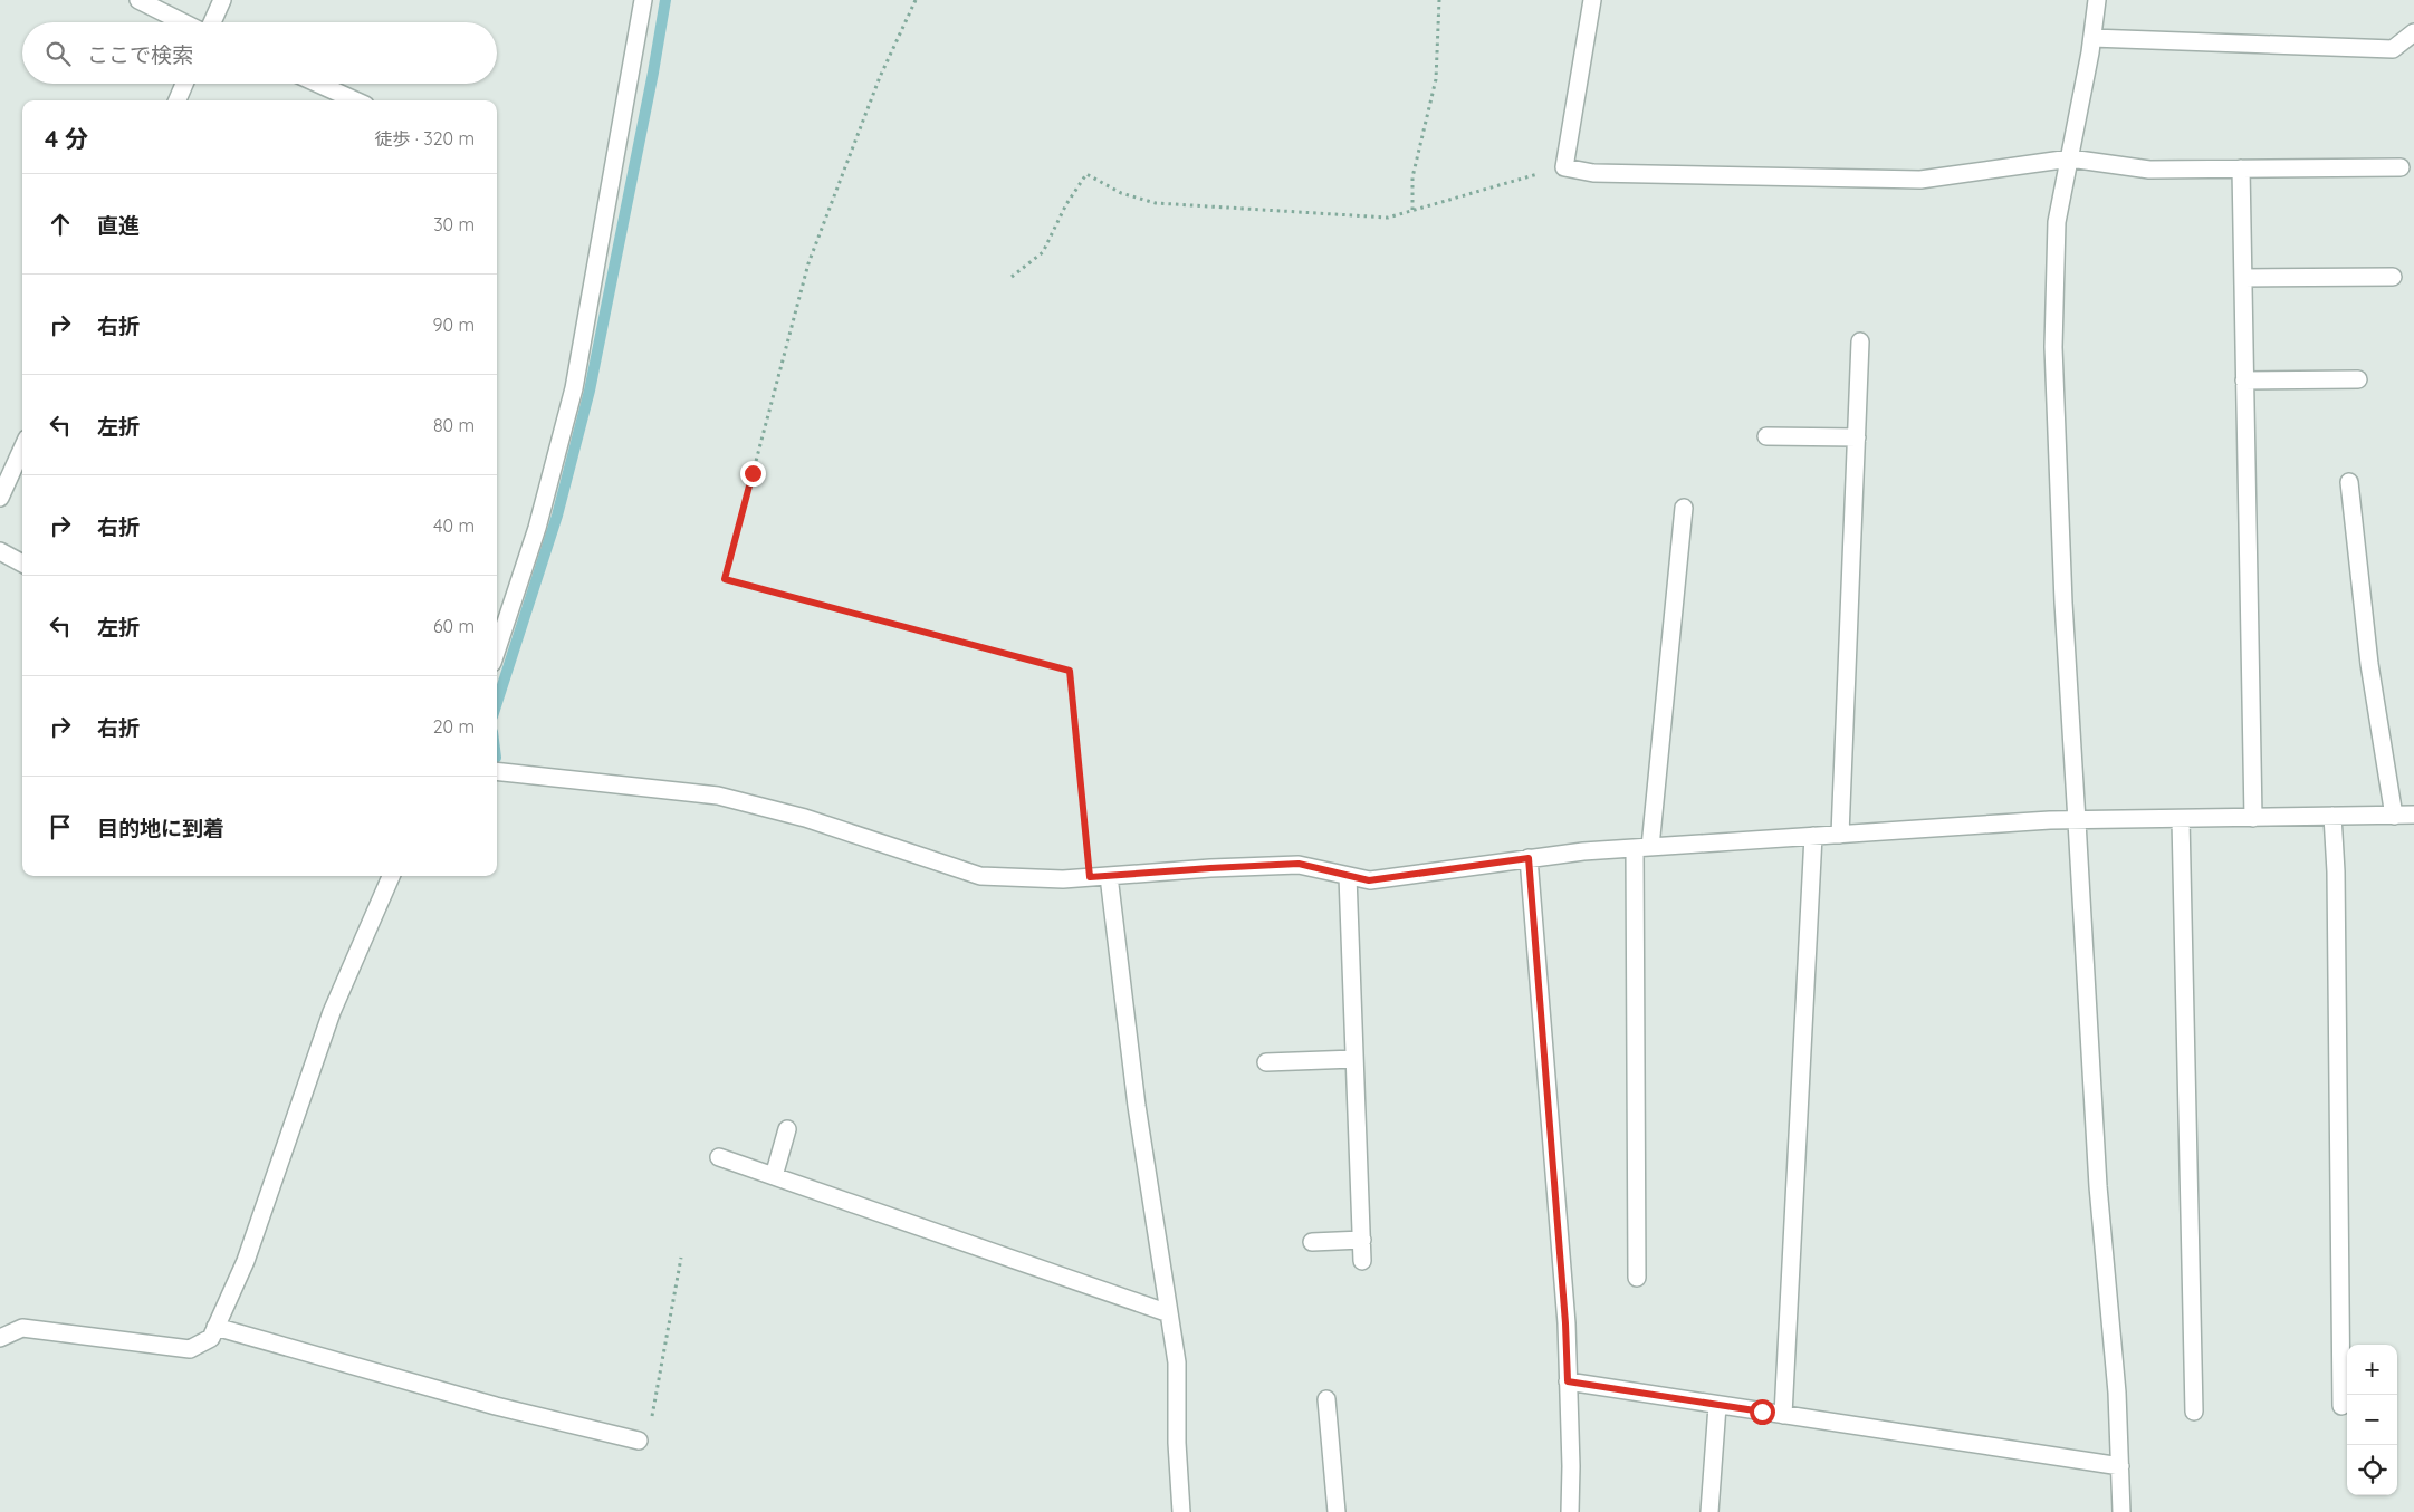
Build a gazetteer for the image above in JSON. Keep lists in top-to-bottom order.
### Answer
{
  "page": {
    "search": "ここで検索",
    "heading": ["4 分", "徒歩 · 320 m"],
    "list": [
      ["直進", "30 m"],
      ["右折", "90 m"],
      ["左折", "80 m"],
      ["右折", "40 m"],
      ["左折", "60 m"],
      ["右折", "20 m"],
      "目的地に到着"
    ],
    "map_buttons": ["+", "−"]
  }
}
